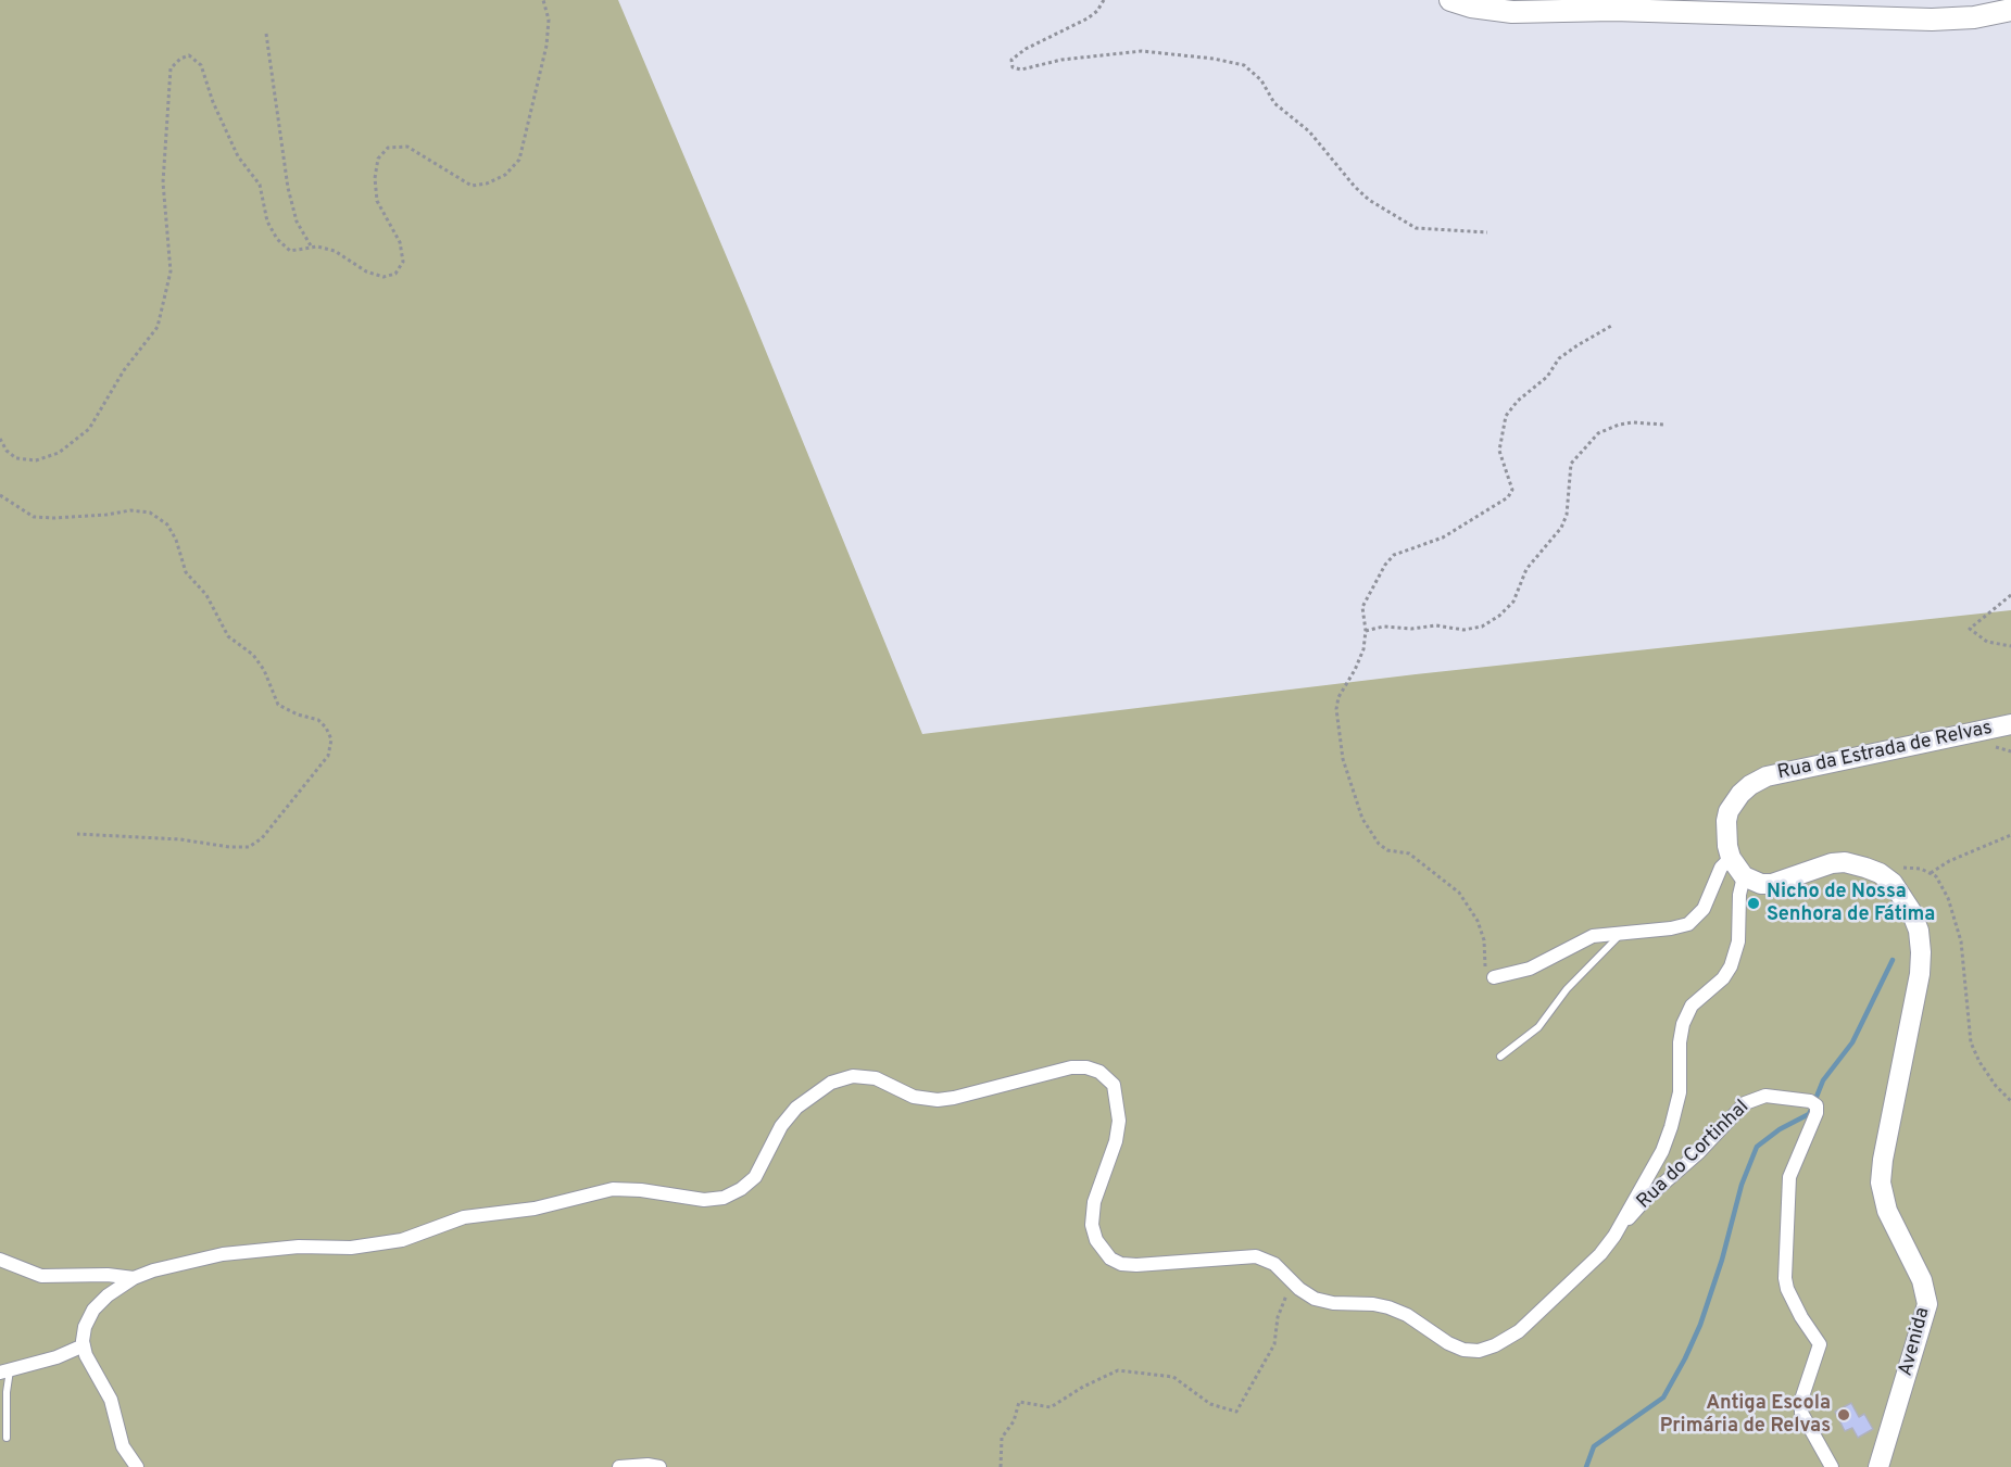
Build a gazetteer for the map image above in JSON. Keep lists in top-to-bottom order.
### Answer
{
  "streets": {
    "street": ["Rua da Estrada de Relvas", "Rua do Cortinhal", "Avenida"]
  },
  "places": ["Nicho de Nossa Senhora de Fátima", "Antiga Escola Primária de Relvas"]
}
